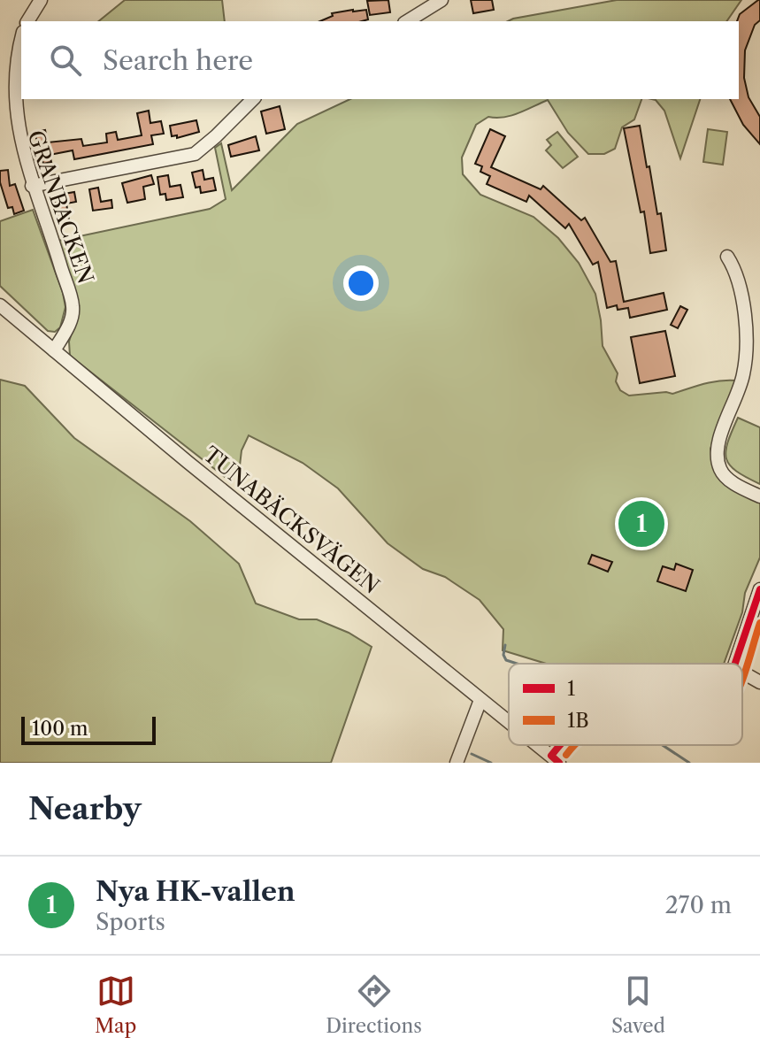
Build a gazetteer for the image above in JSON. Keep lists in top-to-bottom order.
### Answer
{
  "streets": {
    "street": ["GRANBACKEN", "TUNABÄCKSVÄGEN"]
  },
  "crossings": [
    ["GRANBACKEN", "TUNABÄCKSVÄGEN"]
  ],
  "lines": ["transit line 1", "transit line 1B"],
  "legend": ["1", "1B"],
  "scale_bar": "100 m",
  "page": {
    "search": "Search here",
    "pins": "1",
    "scale": "100 m",
    "heading": "Nearby",
    "list": [
      {
        "mark": "1",
        "name": "Nya HK-vallen",
        "note": "Sports",
        "value": "270 m"
      }
    ],
    "nav": ["Map", "Directions", "Saved"]
  }
}
